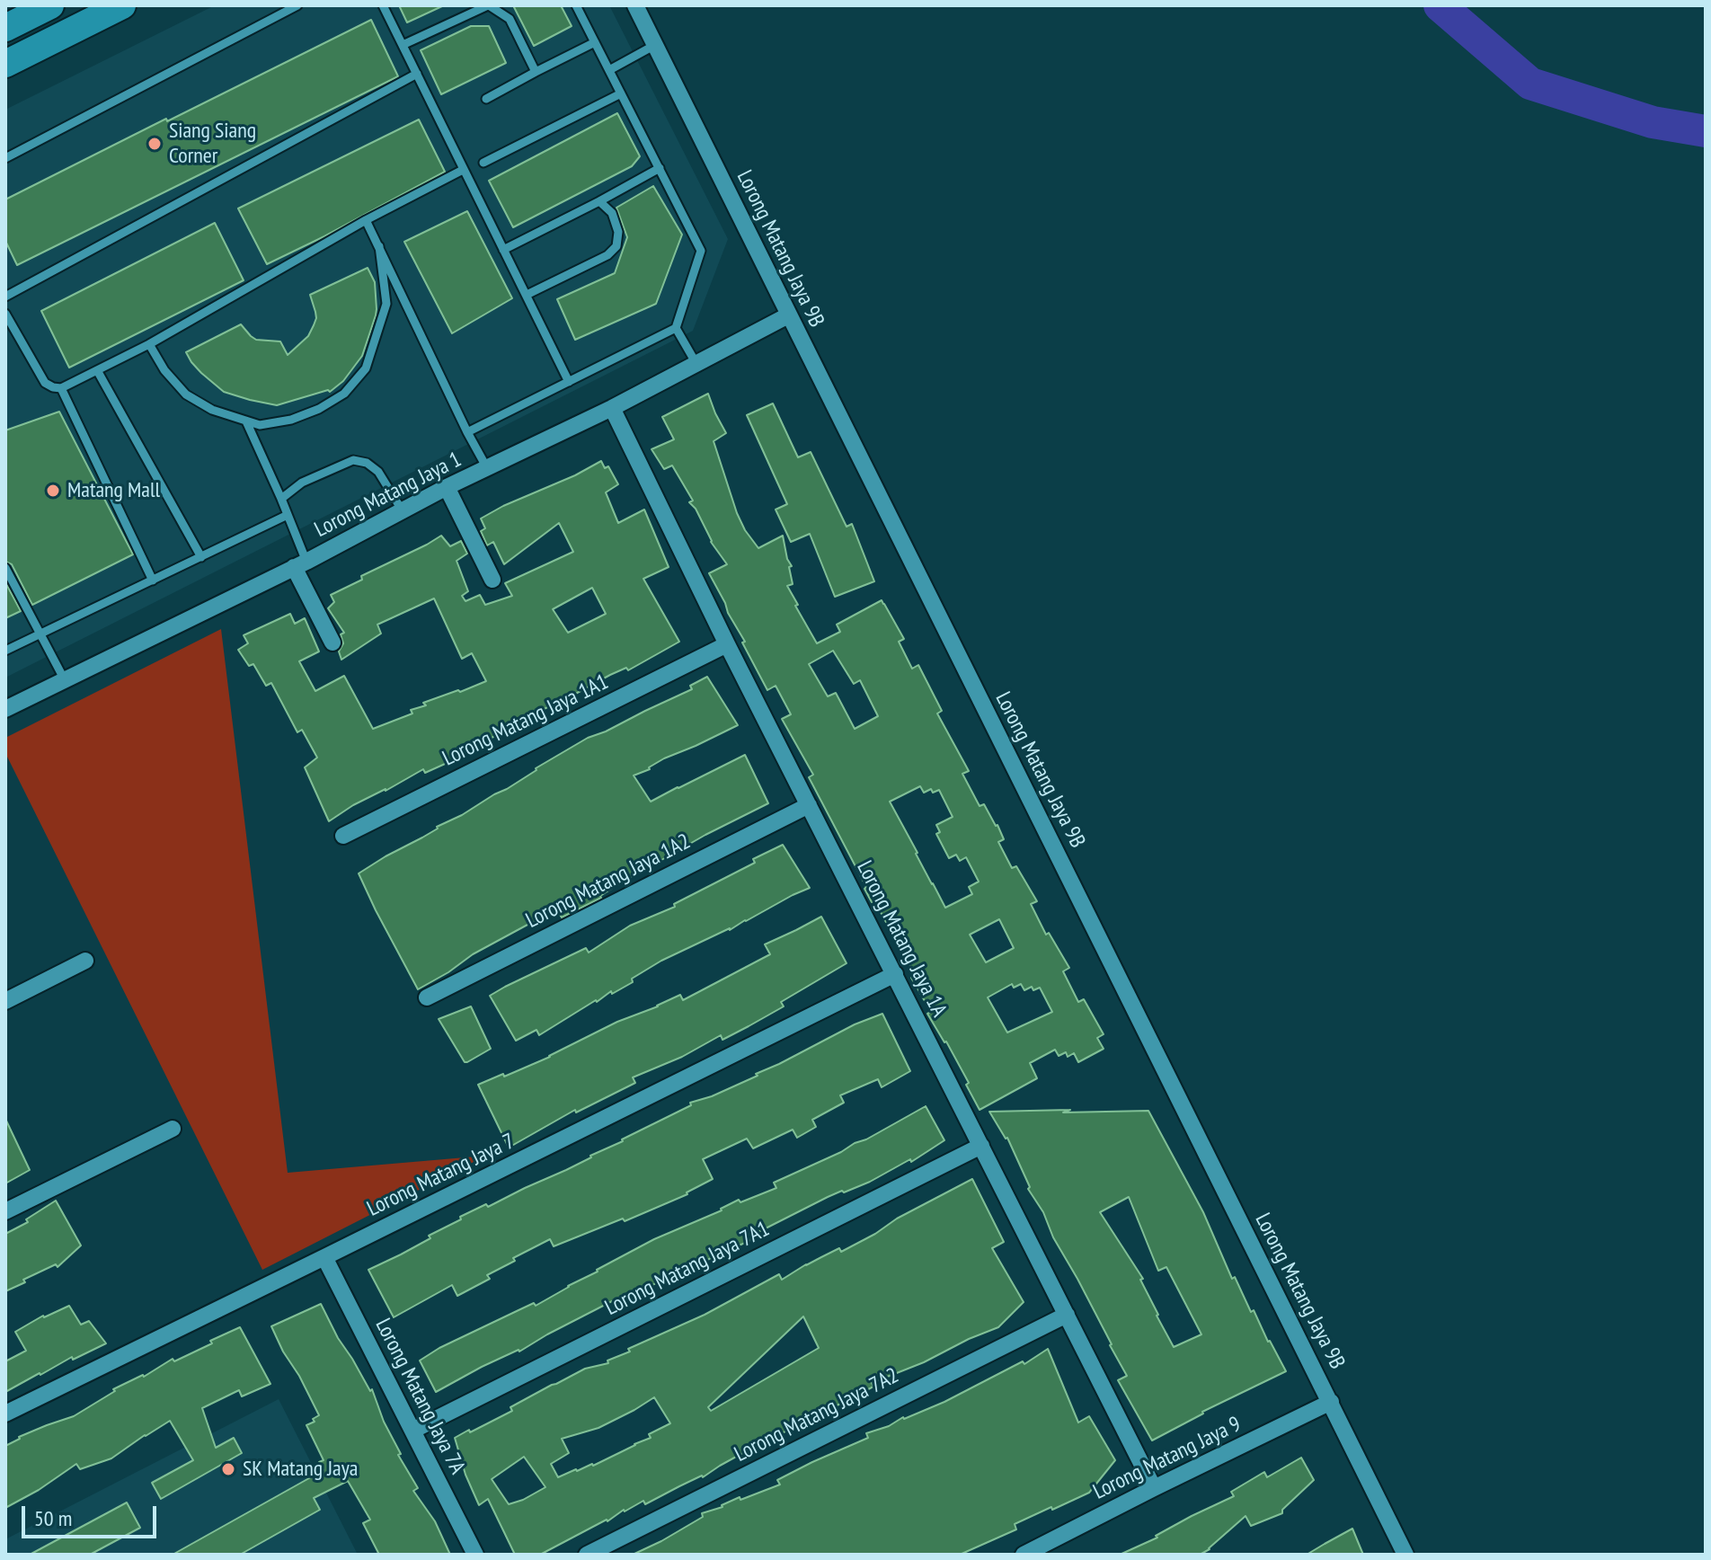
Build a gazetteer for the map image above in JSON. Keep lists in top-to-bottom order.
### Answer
{
  "streets": {
    "street": [
      "Lorong Matang Jaya 9B",
      "Lorong Matang Jaya 1",
      "Lorong Matang Jaya 1A1",
      "Lorong Matang Jaya 1A2",
      "Lorong Matang Jaya 1A",
      "Lorong Matang Jaya 7",
      "Lorong Matang Jaya 7A1",
      "Lorong Matang Jaya 7A",
      "Lorong Matang Jaya 7A2",
      "Lorong Matang Jaya 9"
    ]
  },
  "crossings": [
    ["Lorong Matang Jaya 9B", "Lorong Matang Jaya 1"],
    ["Lorong Matang Jaya 9B", "Lorong Matang Jaya 9"],
    ["Lorong Matang Jaya 1", "Lorong Matang Jaya 1A"],
    ["Lorong Matang Jaya 1A1", "Lorong Matang Jaya 1A"],
    ["Lorong Matang Jaya 1A2", "Lorong Matang Jaya 1A"],
    ["Lorong Matang Jaya 1A", "Lorong Matang Jaya 7"],
    ["Lorong Matang Jaya 1A", "Lorong Matang Jaya 7A1"],
    ["Lorong Matang Jaya 1A", "Lorong Matang Jaya 7A2"],
    ["Lorong Matang Jaya 1A", "Lorong Matang Jaya 9"],
    ["Lorong Matang Jaya 7", "Lorong Matang Jaya 7A"],
    ["Lorong Matang Jaya 7A1", "Lorong Matang Jaya 7A"]
  ],
  "places": ["Siang Siang Corner", "Matang Mall", "SK Matang Jaya"],
  "scale_bar": "50 m"
}
